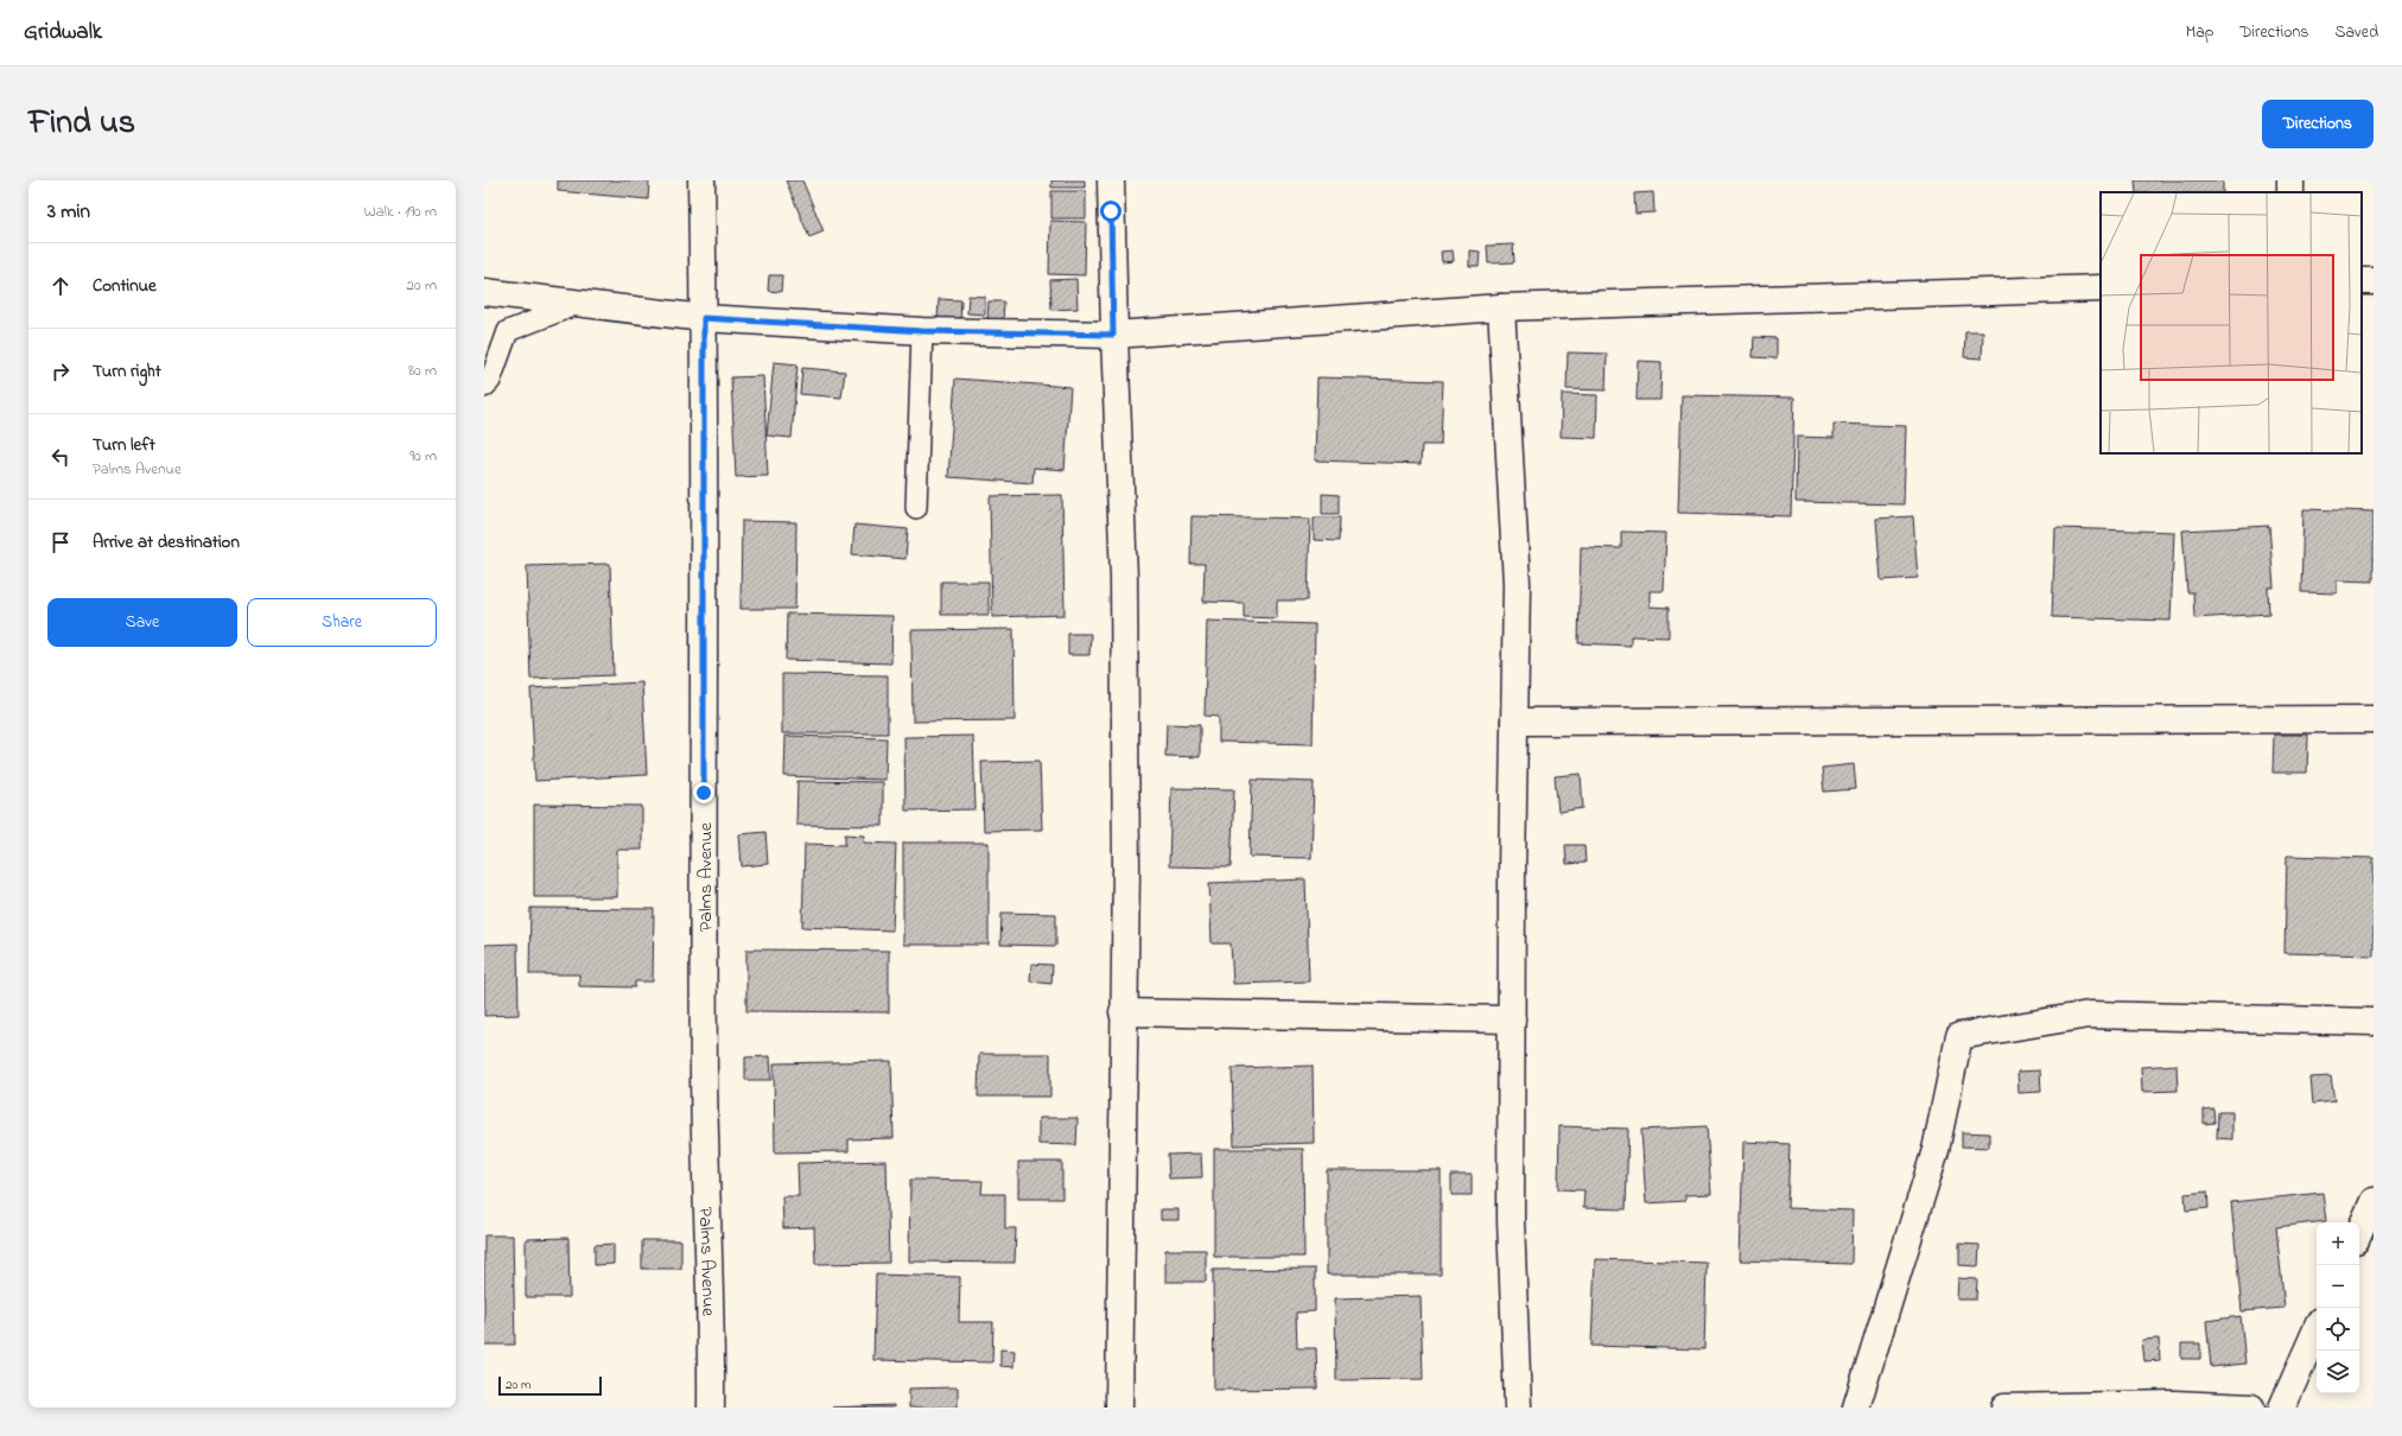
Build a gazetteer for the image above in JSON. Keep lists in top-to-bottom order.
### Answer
{
  "streets": {
    "street": ["Palms Avenue"]
  },
  "scale_bar": "20 m",
  "page": {
    "header": "Gridwalk",
    "nav": ["Map", "Directions", "Saved"],
    "title": "Find us",
    "buttons": [
      "Directions",
      ["Save", "Share"]
    ],
    "heading": ["3 min", "Walk · 190 m"],
    "list": [
      ["Continue", "20 m"],
      ["Turn right", "80 m"],
      ["Turn left", "Palms Avenue", "90 m"],
      "Arrive at destination"
    ],
    "map_buttons": ["+", "−"],
    "scale": "20 m"
  }
}
